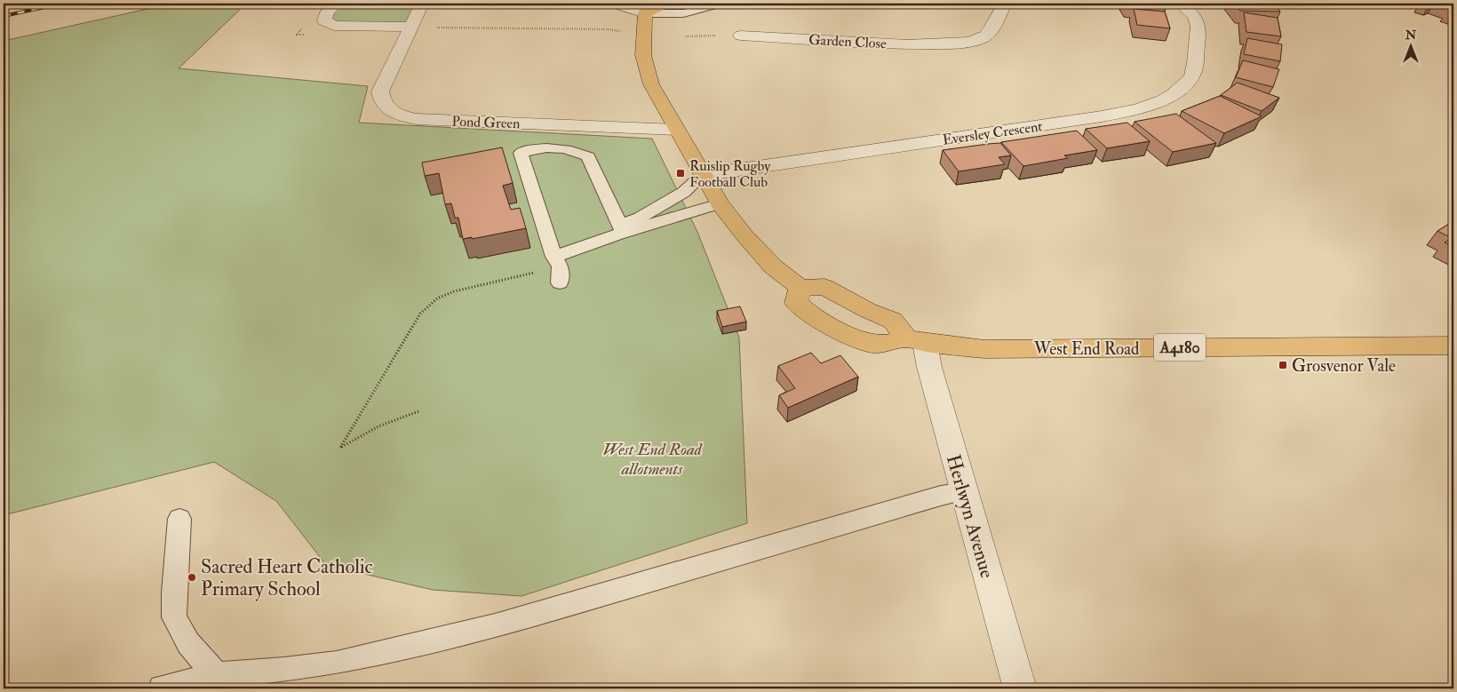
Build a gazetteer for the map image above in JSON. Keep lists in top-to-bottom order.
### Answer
{
  "streets": {
    "main road": ["A4180", "West End Road"],
    "street": [
      "Garden Close",
      "Pond Green",
      "Eversley Crescent",
      "Herlwyn Avenue"
    ]
  },
  "crossings": [
    ["West End Road", "Herlwyn Avenue"]
  ],
  "parks": ["West End Road allotments"],
  "places": {
    "transit": ["Ruislip Rugby Football Club", "Grosvenor Vale"],
    "other": ["Sacred Heart Catholic Primary School"]
  },
  "north": "top"
}
